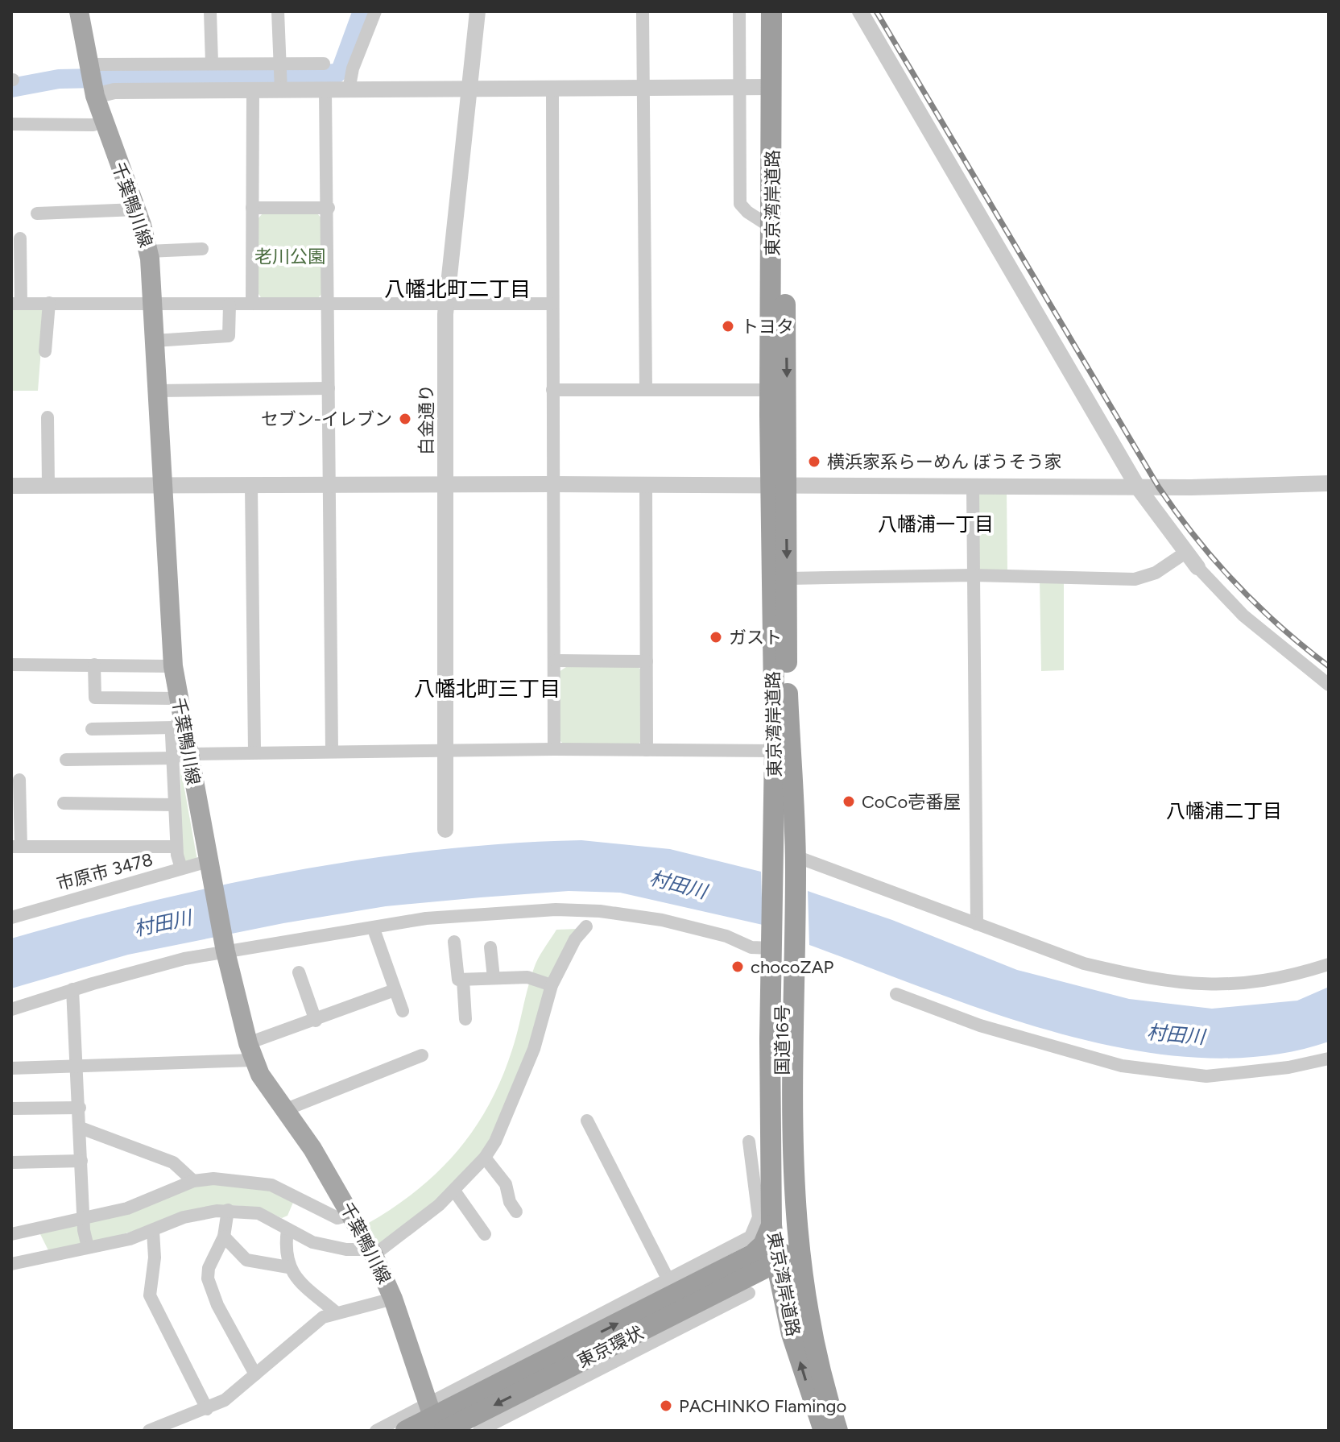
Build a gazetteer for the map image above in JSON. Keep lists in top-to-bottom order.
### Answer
{
  "streets": {
    "highway": ["東京湾岸道路", "国道16号", "東京環状"],
    "main road": ["千葉鴨川線"],
    "street": ["白金通り", "市原市 3478"]
  },
  "crossings": [
    ["東京湾岸道路", "国道16号"],
    ["東京湾岸道路", "東京環状"],
    ["千葉鴨川線", "市原市 3478"],
    ["千葉鴨川線", "東京環状"],
    ["国道16号", "東京環状"]
  ],
  "districts": [
    "八幡北町二丁目",
    "八幡浦一丁目",
    "八幡北町三丁目",
    "八幡浦二丁目"
  ],
  "water": ["村田川"],
  "parks": ["老川公園"],
  "places": [
    "トヨタ",
    "セブン-イレブン",
    "横浜家系らーめん ぼうそう家",
    "ガスト",
    "CoCo壱番屋",
    "chocoZAP",
    "PACHINKO Flamingo"
  ]
}
